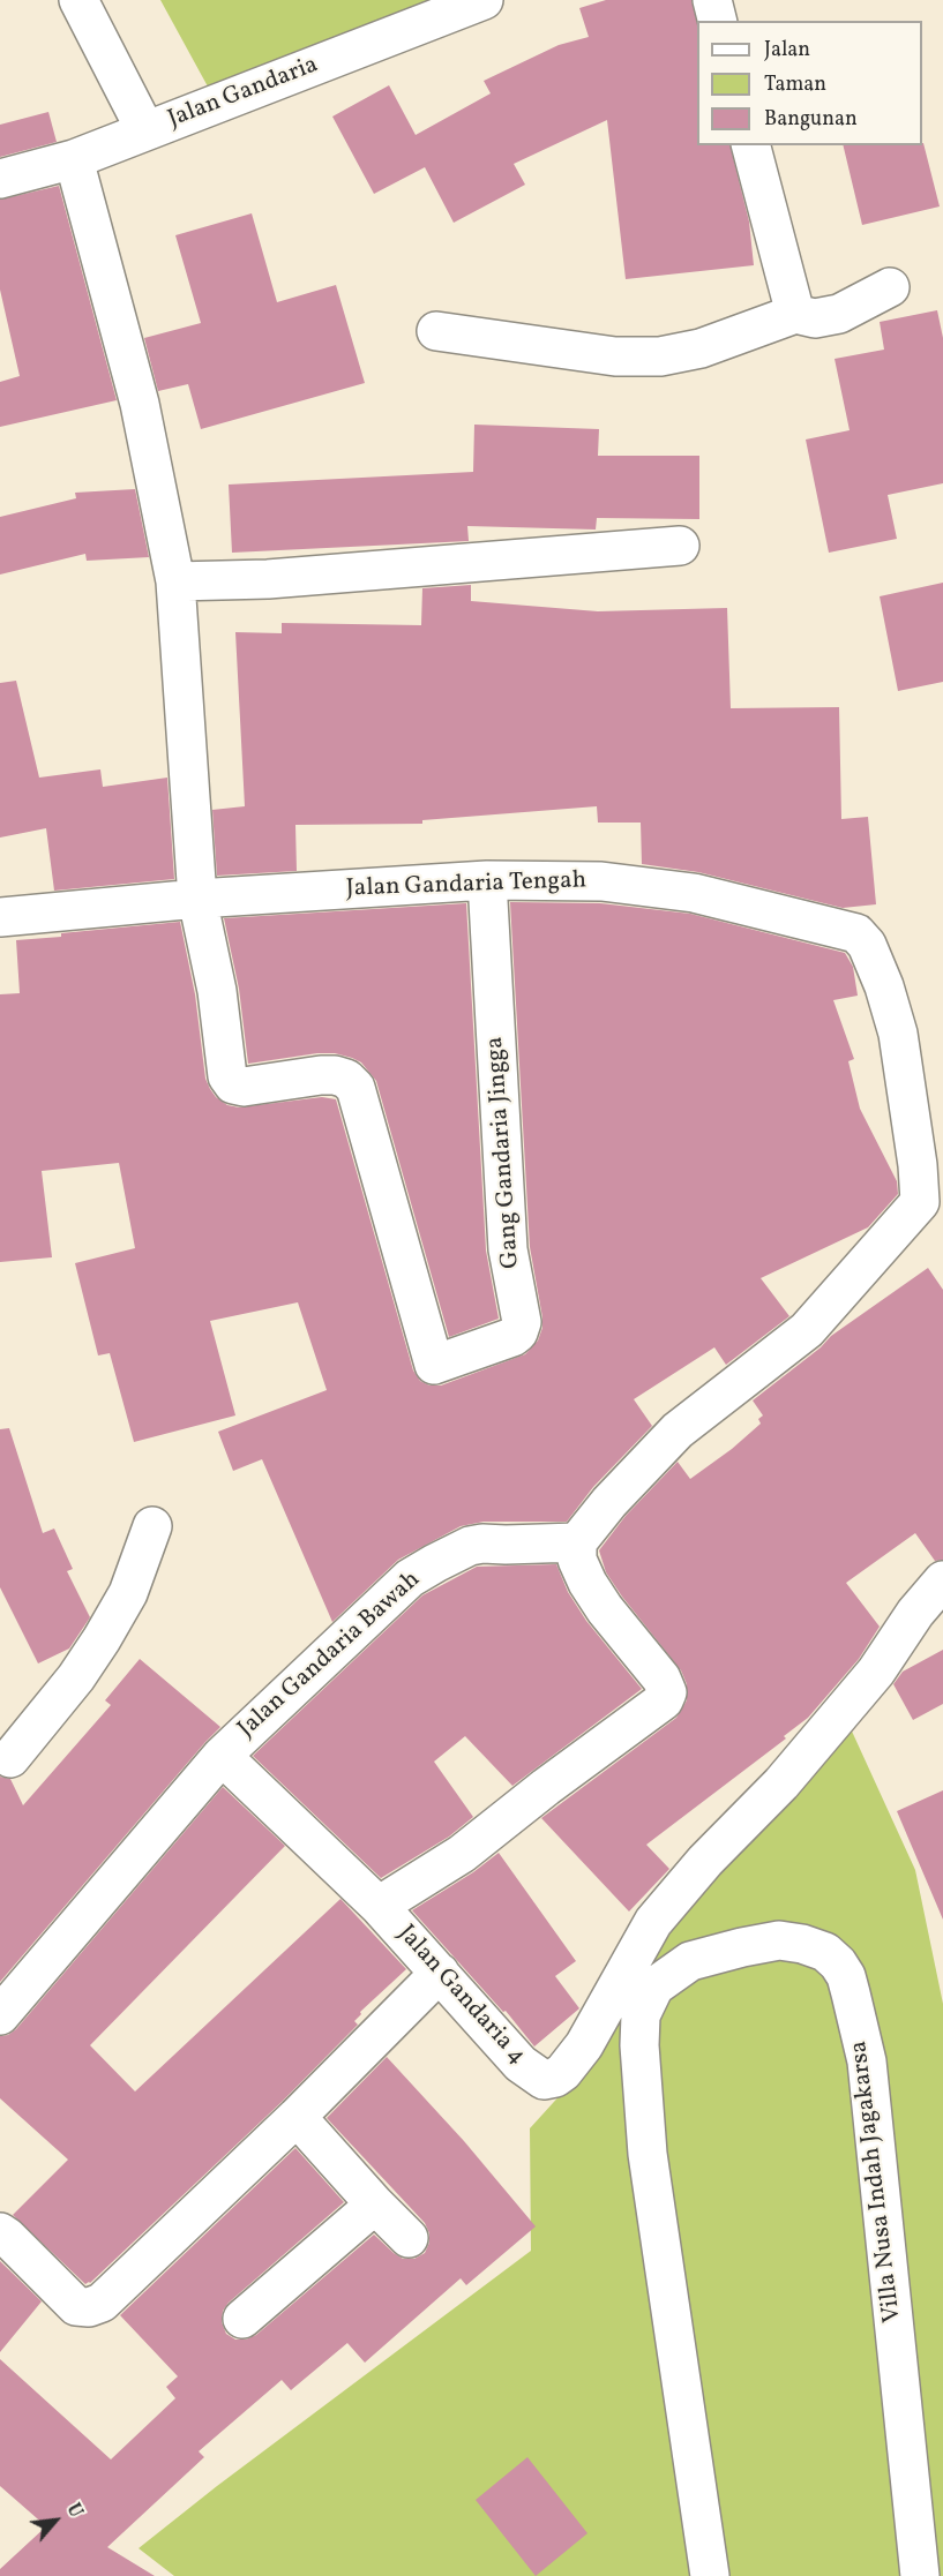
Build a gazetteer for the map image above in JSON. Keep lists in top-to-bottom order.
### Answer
{
  "streets": {
    "street": [
      "Jalan Gandaria",
      "Jalan Gandaria Tengah",
      "Gang Gandaria Jingga",
      "Jalan Gandaria Bawah",
      "Jalan Gandaria 4",
      "Villa Nusa Indah Jagakarsa"
    ]
  },
  "crossings": [
    ["Jalan Gandaria Tengah", "Gang Gandaria Jingga"],
    ["Jalan Gandaria Bawah", "Jalan Gandaria 4"]
  ],
  "legend": ["Jalan", "Taman", "Bangunan"],
  "north": "top right"
}
